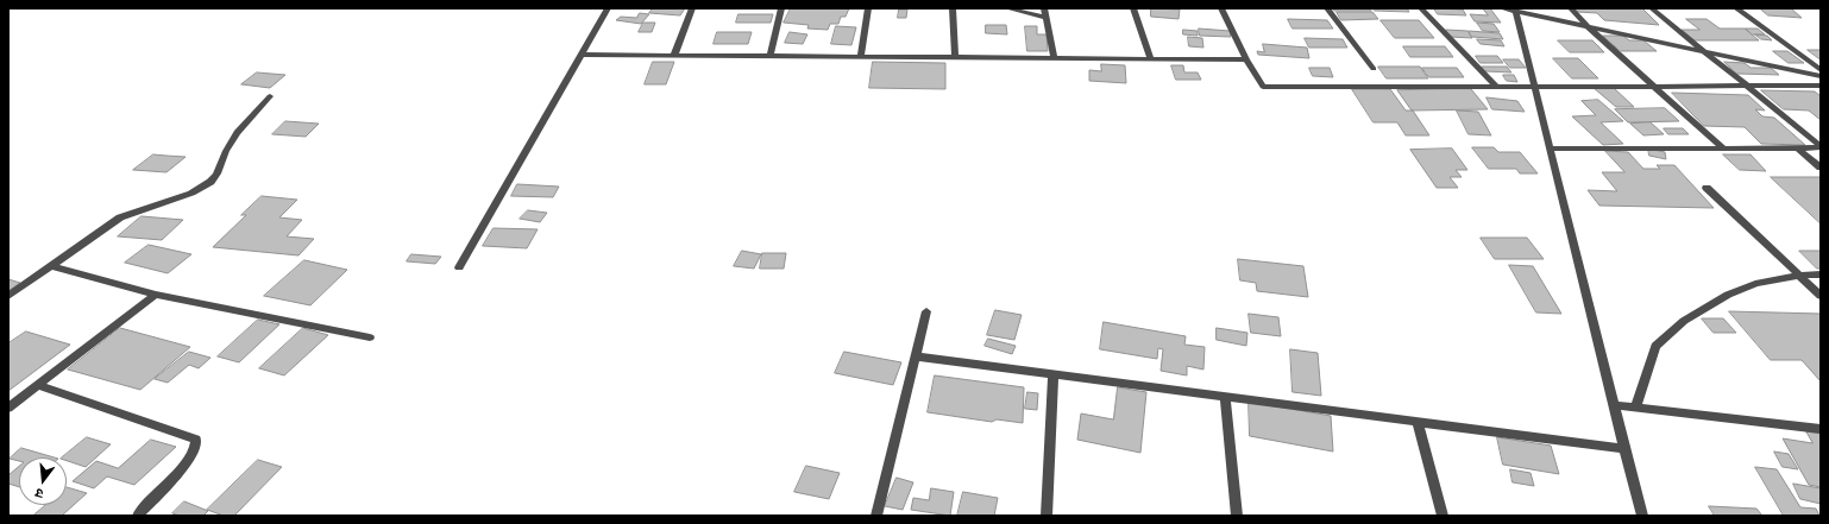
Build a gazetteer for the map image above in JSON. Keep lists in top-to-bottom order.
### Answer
{
  "north": "bottom"
}
